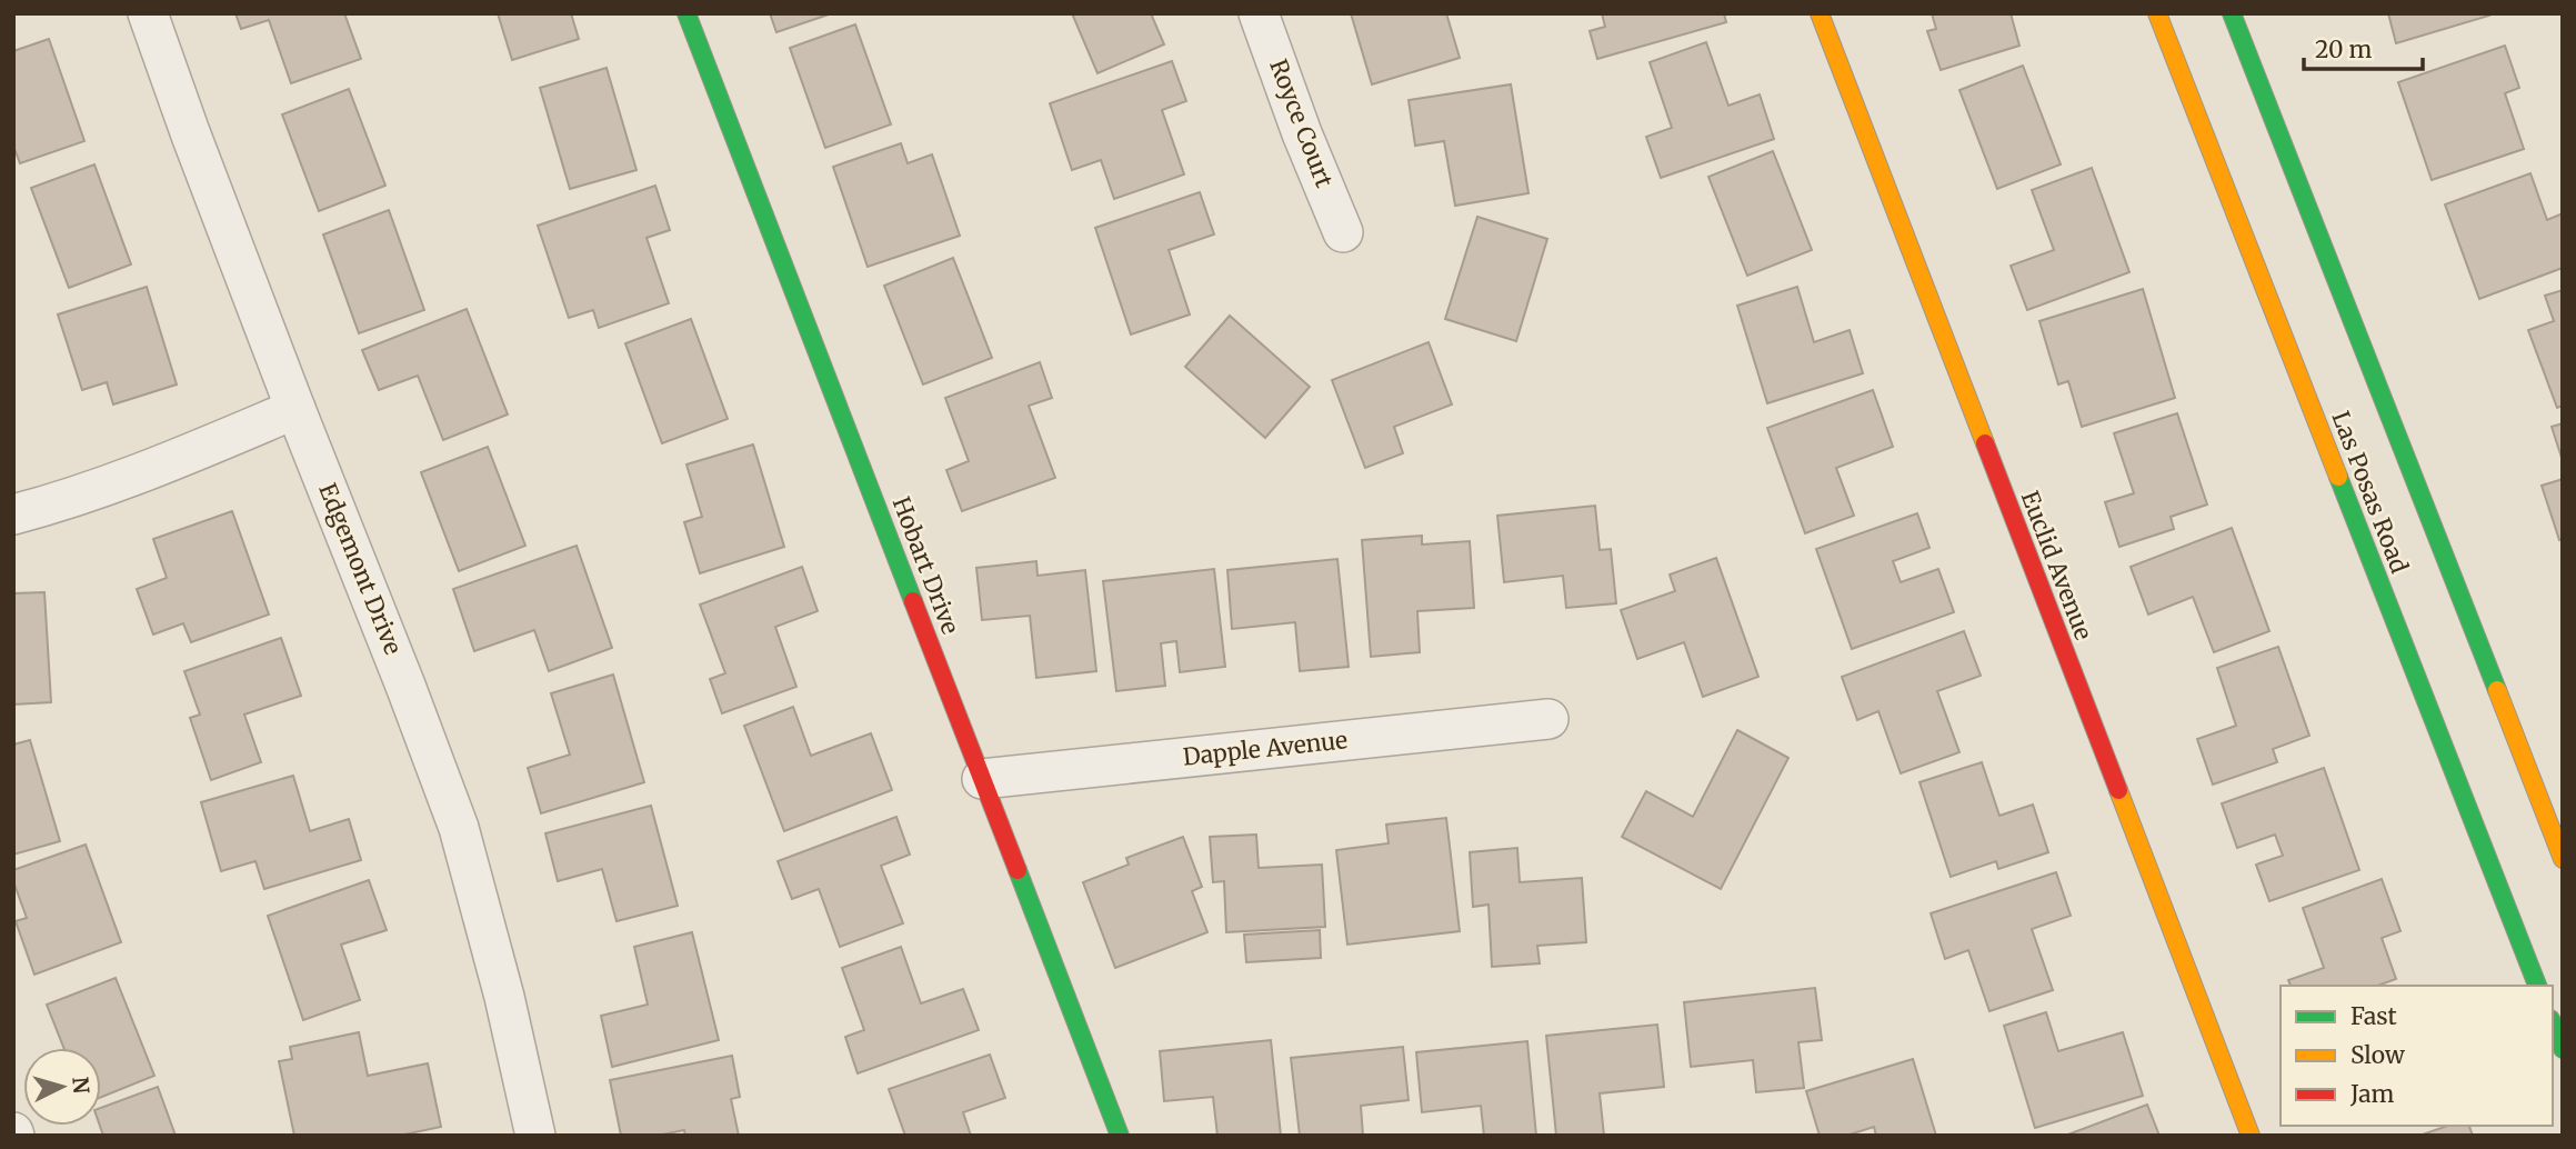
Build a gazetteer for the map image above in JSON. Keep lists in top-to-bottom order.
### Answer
{
  "streets": {
    "street": [
      "Royce Court",
      "Las Posas Road",
      "Hobart Drive",
      "Euclid Avenue",
      "Edgemont Drive",
      "Dapple Avenue"
    ]
  },
  "crossings": [
    ["Hobart Drive", "Dapple Avenue"]
  ],
  "legend": ["Fast", "Slow", "Jam"],
  "scale_bar": "20 m",
  "north": "right"
}
